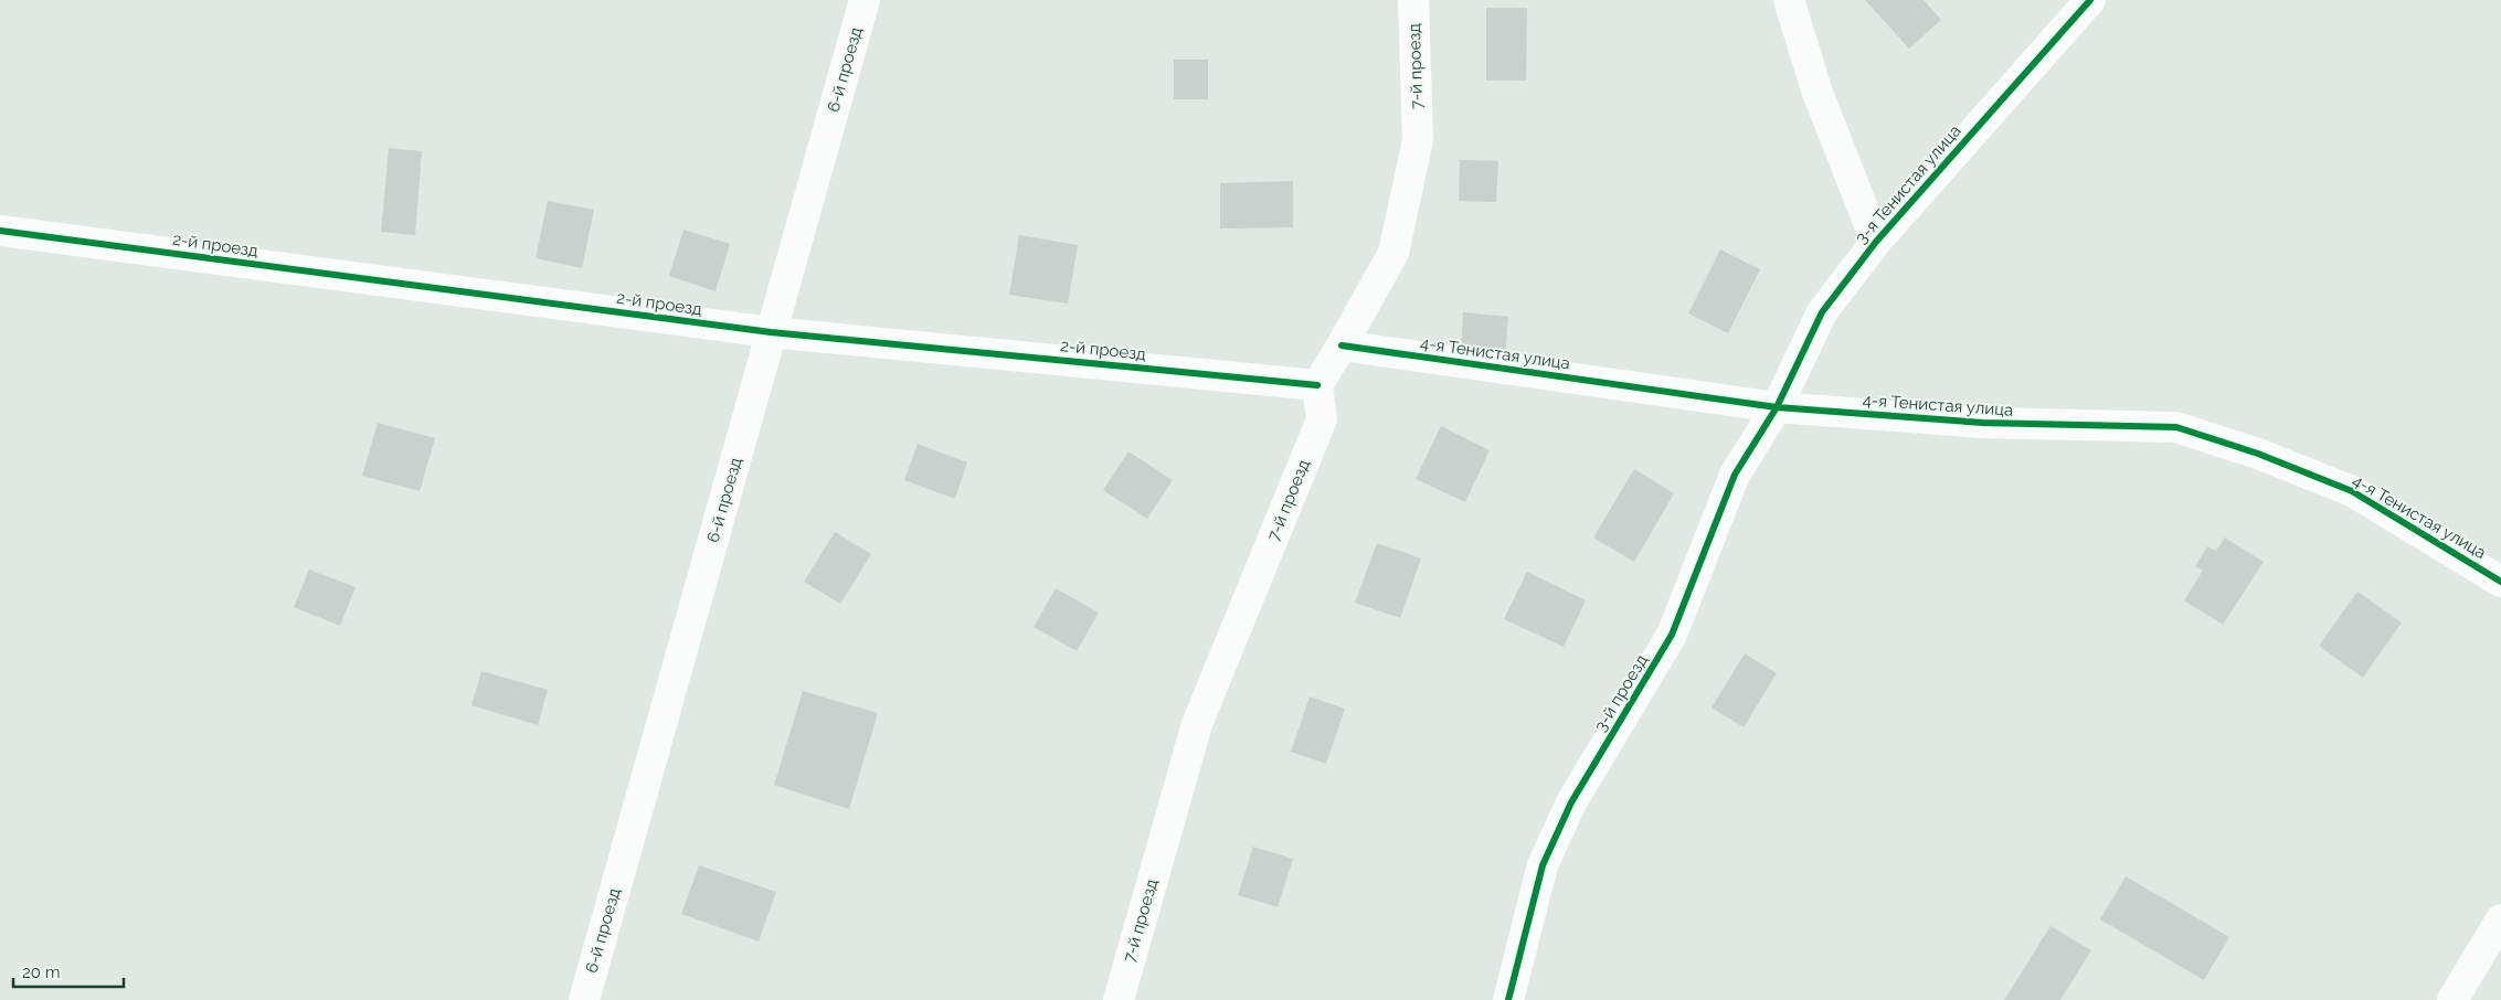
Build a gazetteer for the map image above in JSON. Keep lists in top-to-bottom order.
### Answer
{
  "streets": {
    "street": [
      "7-й проезд",
      "6-й проезд",
      "3-я Тенистая улица",
      "2-й проезд",
      "4-я Тенистая улица",
      "3-й проезд"
    ]
  },
  "crossings": [
    ["7-й проезд", "2-й проезд"],
    ["7-й проезд", "4-я Тенистая улица"],
    ["6-й проезд", "2-й проезд"],
    ["3-я Тенистая улица", "4-я Тенистая улица"],
    ["3-я Тенистая улица", "3-й проезд"],
    ["4-я Тенистая улица", "3-й проезд"]
  ],
  "scale_bar": "20 m"
}
